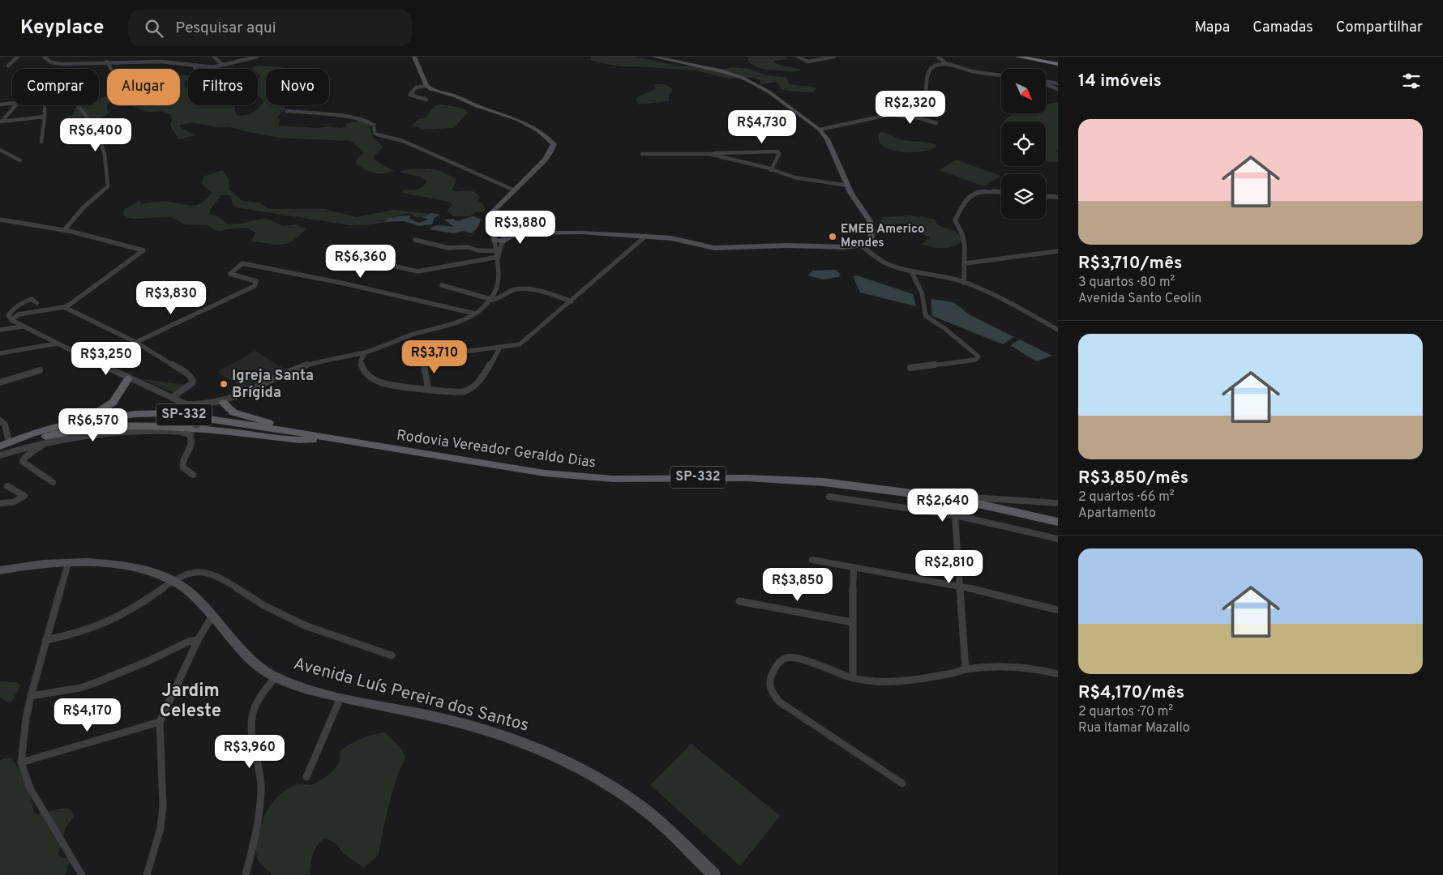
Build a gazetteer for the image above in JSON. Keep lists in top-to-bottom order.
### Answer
{
  "streets": {
    "main road": ["SP-332", "Rodovia Vereador Geraldo Dias"],
    "street": ["Avenida Luís Pereira dos Santos"]
  },
  "districts": ["Jardim Celeste"],
  "places": ["EMEB Americo Mendes", "Igreja Santa Brígida"],
  "north": "bottom right",
  "page": {
    "header": "Keyplace",
    "search": "Pesquisar aqui",
    "nav": ["Mapa", "Camadas", "Compartilhar"],
    "heading": "14 imóveis",
    "chip": [
      "Comprar",
      "Alugar",
      "Filtros",
      "Novo"
    ],
    "price": [
      "R$2,320",
      "R$4,730",
      "R$6,400",
      "R$3,880",
      "R$6,360",
      "R$3,830",
      "R$3,710",
      "R$3,250",
      "R$6,570",
      "R$2,640",
      "R$2,810",
      "R$3,850",
      "R$4,170",
      "R$3,960"
    ],
    "list": [
      {
        "name": "R$3,710/mês",
        "note": "3 quartos · 80 m² · Avenida Santo Ceolin"
      },
      {
        "name": "R$3,850/mês",
        "note": "2 quartos · 66 m² · Apartamento"
      },
      {
        "name": "R$4,170/mês",
        "note": "2 quartos · 70 m² · Rua Itamar Mazallo"
      }
    ]
  }
}
